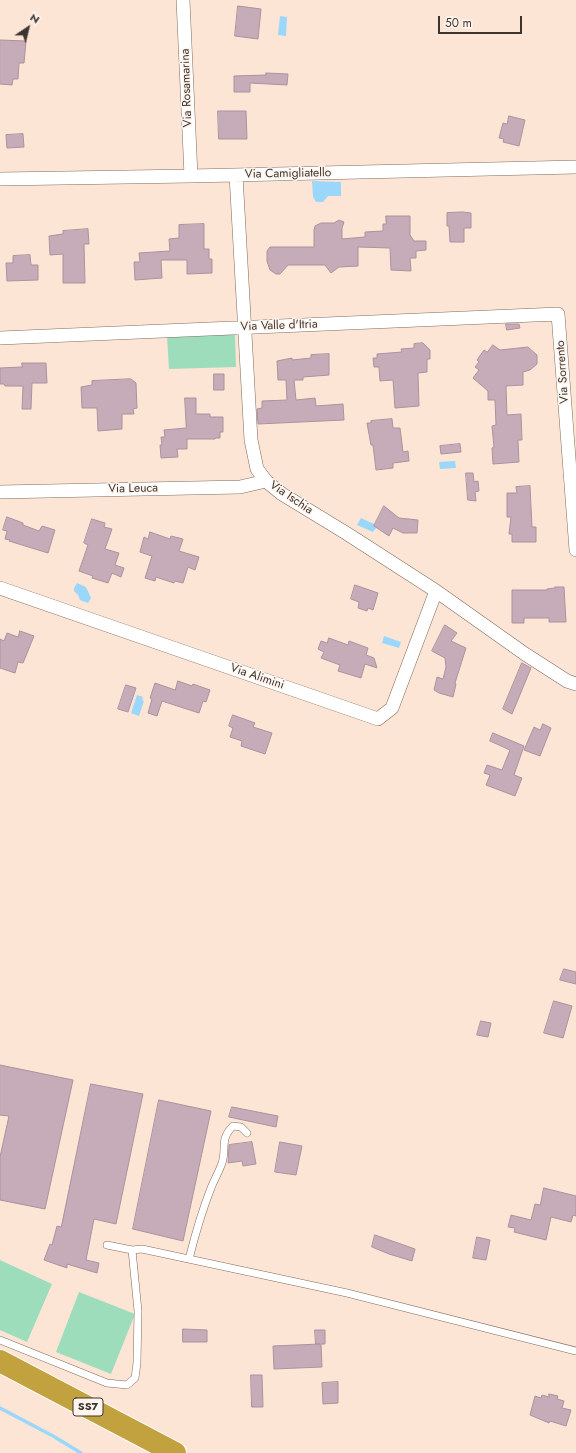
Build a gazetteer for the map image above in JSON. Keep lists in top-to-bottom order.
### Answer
{
  "streets": {
    "highway": ["SS7"],
    "street": [
      "Via Rosamarina",
      "Via Camigliatello",
      "Via Valle d'Itria",
      "Via Sorrento",
      "Via Leuca",
      "Via Ischia",
      "Via Alimini"
    ]
  },
  "crossings": [
    ["Via Rosamarina", "Via Camigliatello"],
    ["Via Camigliatello", "Via Ischia"],
    ["Via Valle d'Itria", "Via Sorrento"],
    ["Via Valle d'Itria", "Via Ischia"],
    ["Via Leuca", "Via Ischia"],
    ["Via Ischia", "Via Alimini"]
  ],
  "scale_bar": "50 m",
  "north": "top right"
}
